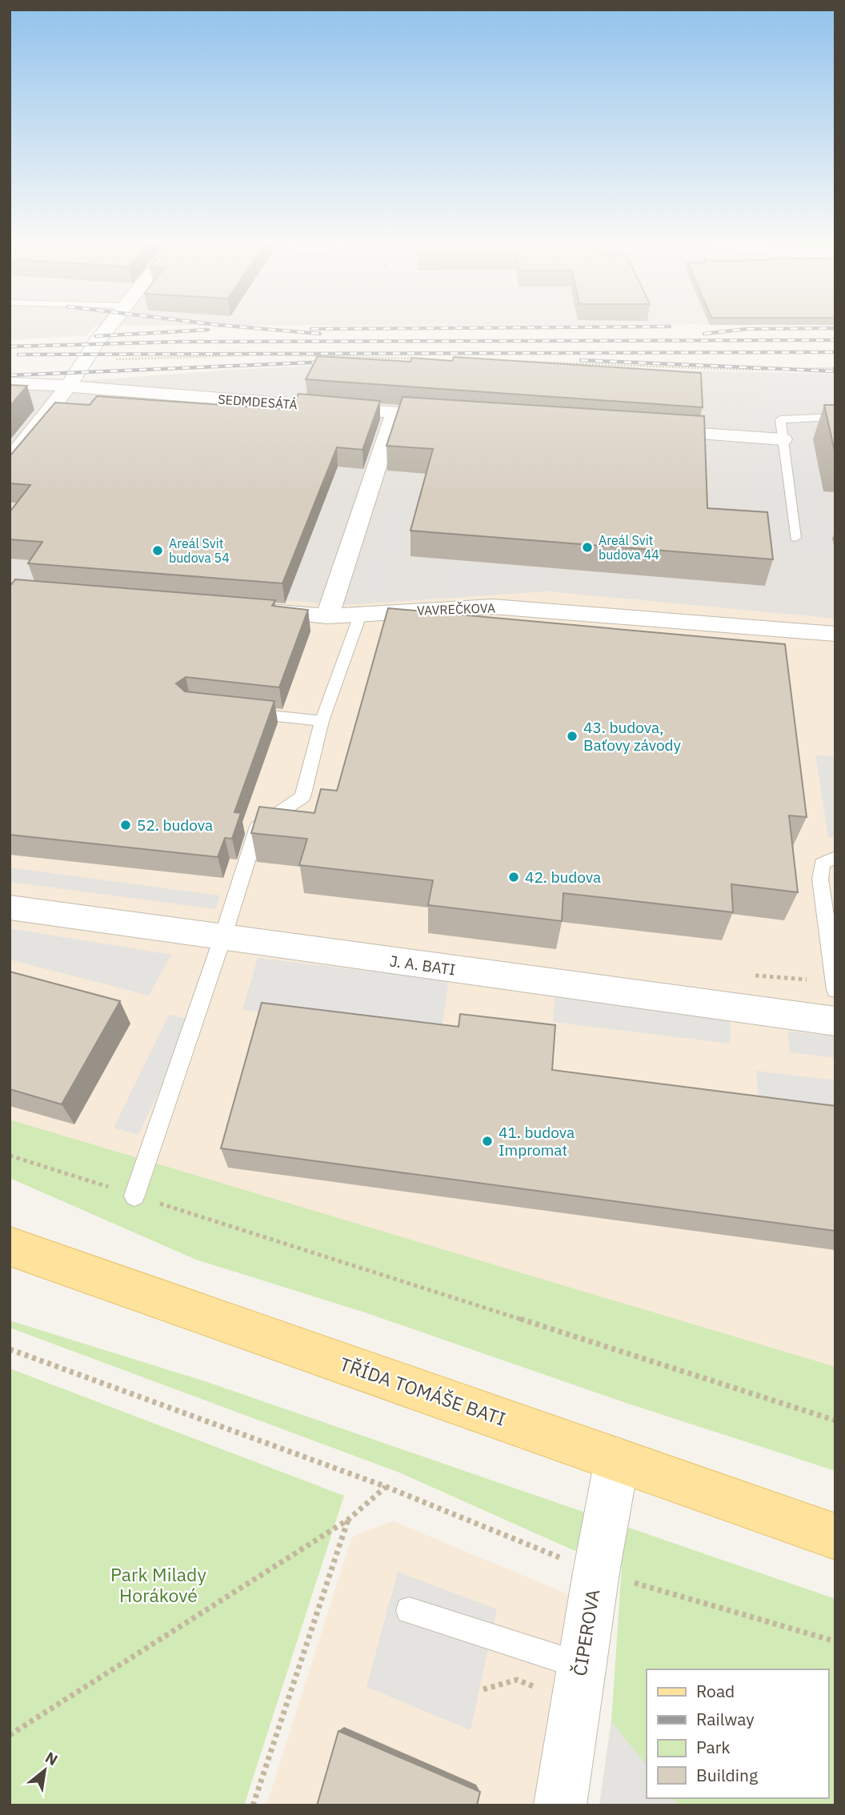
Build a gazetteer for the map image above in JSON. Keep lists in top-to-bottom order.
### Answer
{
  "streets": {
    "main road": ["TŘÍDA TOMÁŠE BATI"],
    "street": [
      "SEDMDESÁTÁ",
      "VAVREČKOVA",
      "J. A. BATI",
      "ČIPEROVA"
    ]
  },
  "crossings": [
    ["TŘÍDA TOMÁŠE BATI", "ČIPEROVA"]
  ],
  "parks": ["Park Milady Horákové"],
  "places": [
    "Areál Svit budova 44",
    "Areál Svit budova 54",
    "43. budova, Baťovy závody",
    "52. budova",
    "42. budova",
    "41. budova Impromat"
  ],
  "legend": [
    "Road",
    "Railway",
    "Park",
    "Building"
  ],
  "north": "top right"
}
